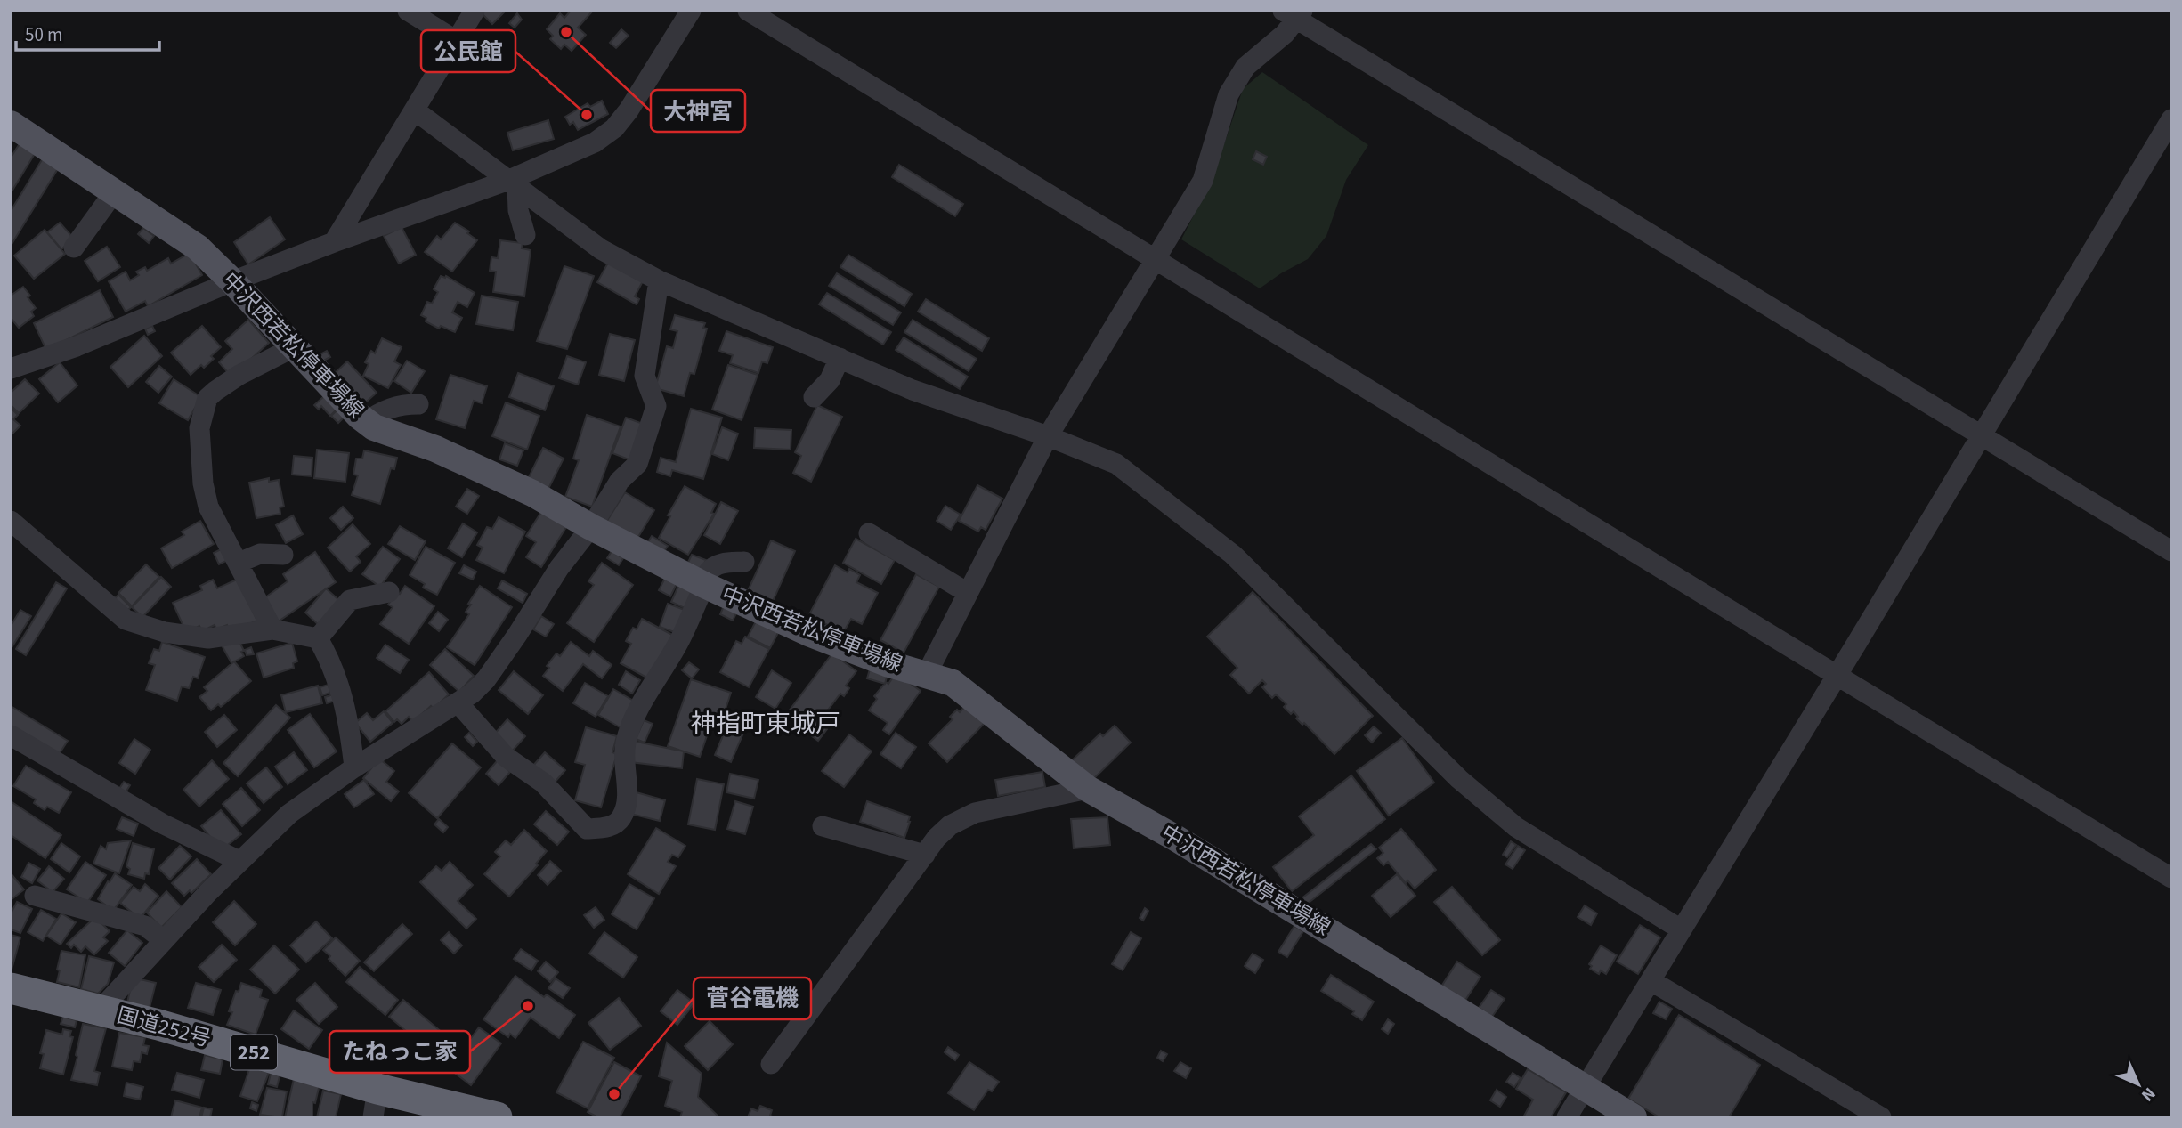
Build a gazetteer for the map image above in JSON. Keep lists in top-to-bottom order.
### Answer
{
  "streets": {
    "highway": ["国道252号", "252"],
    "main road": ["中沢西若松停車場線"]
  },
  "districts": ["神指町東城戸"],
  "places": [
    "大神宮",
    "公民館",
    "たねっこ家",
    "菅谷電機"
  ],
  "scale_bar": "50 m",
  "north": "bottom right"
}
